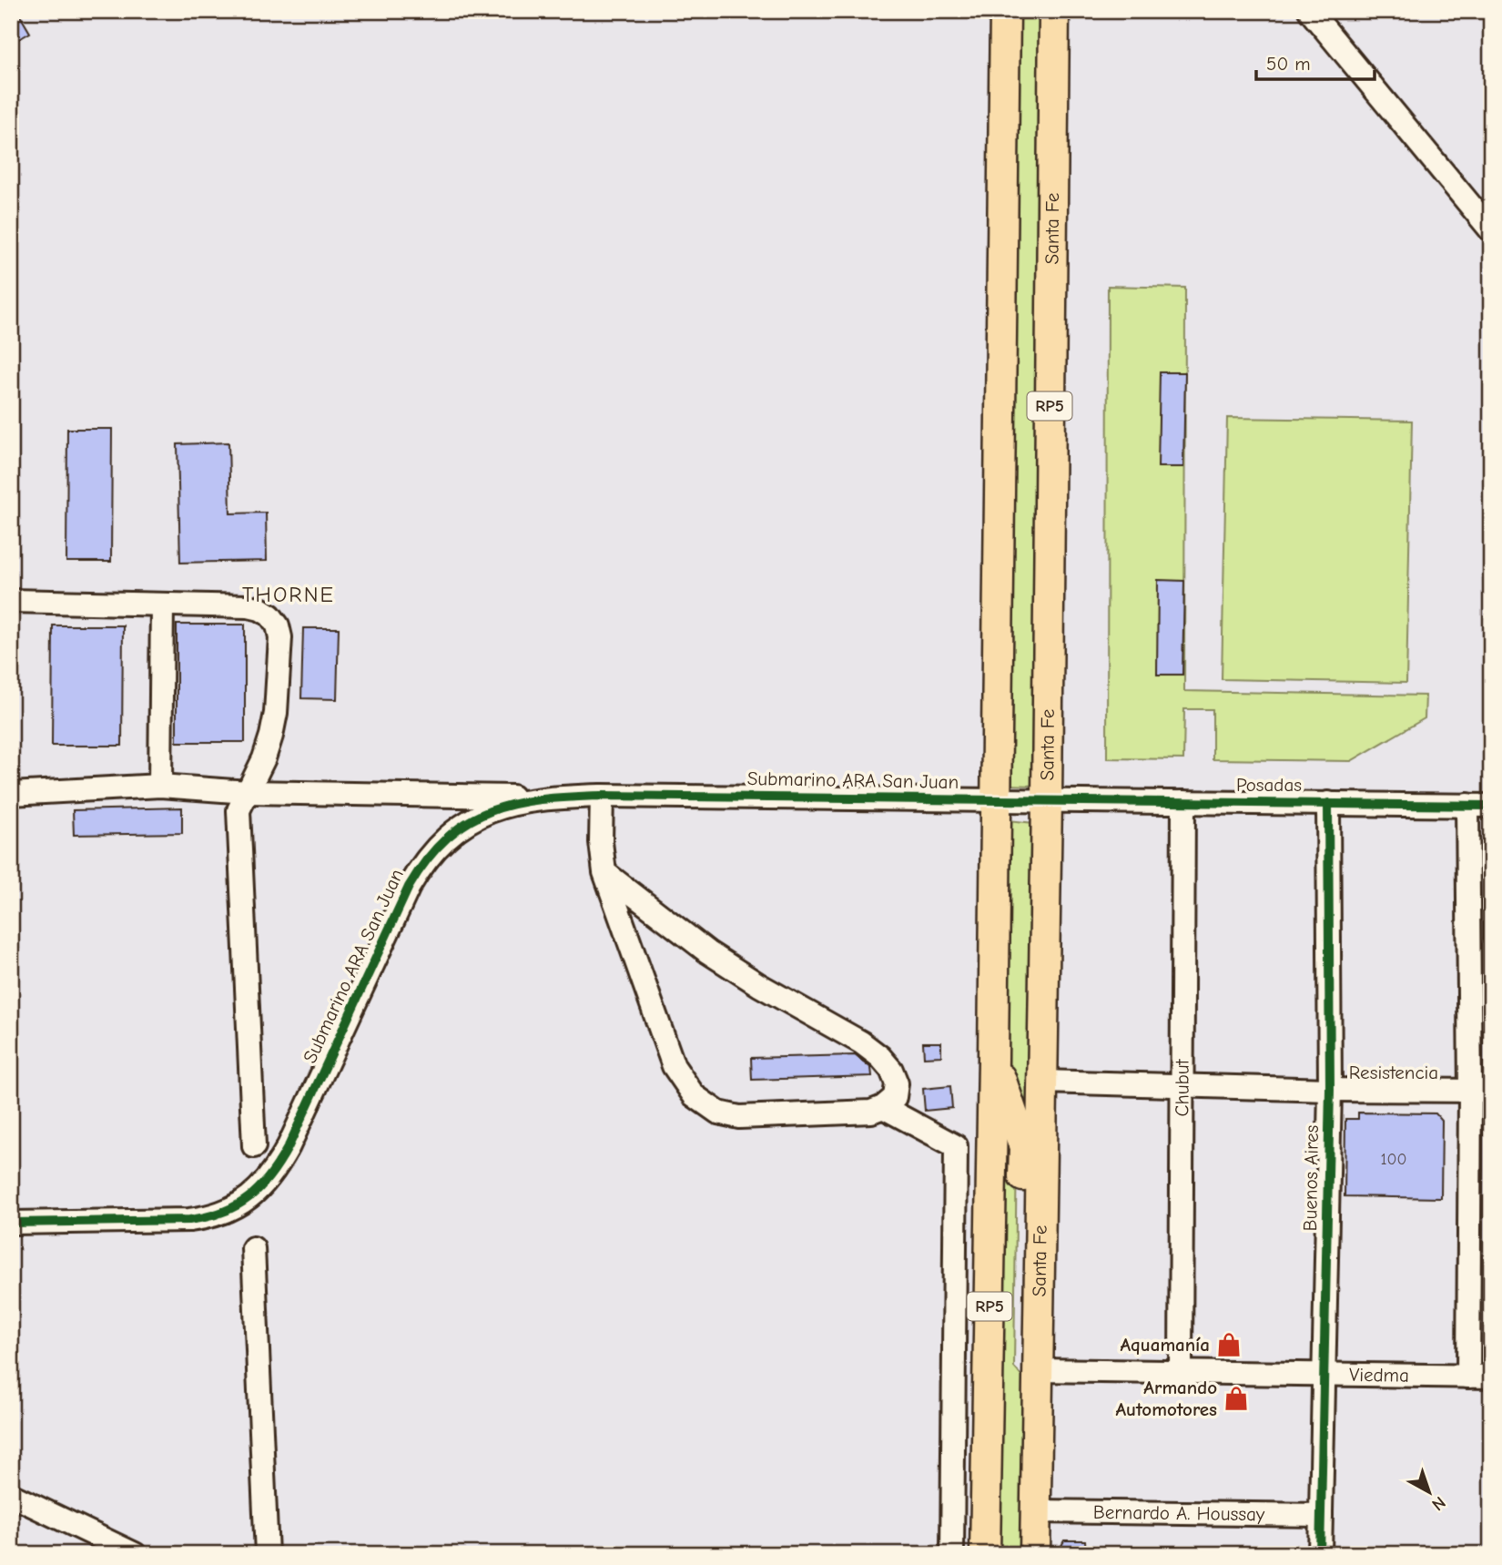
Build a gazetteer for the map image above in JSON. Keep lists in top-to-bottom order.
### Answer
{
  "streets": {
    "main road": ["Santa Fe", "RP5"],
    "street": [
      "Submarino ARA San Juan",
      "Posadas",
      "Resistencia",
      "Chubut",
      "Buenos Aires",
      "Viedma",
      "Bernardo A. Houssay"
    ]
  },
  "crossings": [
    ["Santa Fe", "Submarino ARA San Juan"],
    ["Santa Fe", "Posadas"],
    ["Santa Fe", "Resistencia"],
    ["Santa Fe", "Viedma"],
    ["Santa Fe", "Bernardo A. Houssay"],
    ["RP5", "Submarino ARA San Juan"],
    ["Submarino ARA San Juan", "Posadas"],
    ["Posadas", "Chubut"],
    ["Posadas", "Buenos Aires"],
    ["Resistencia", "Chubut"],
    ["Resistencia", "Buenos Aires"],
    ["Chubut", "Viedma"],
    ["Buenos Aires", "Viedma"],
    ["Buenos Aires", "Bernardo A. Houssay"]
  ],
  "districts": ["THORNE"],
  "places": {
    "shop": ["Aquamanía", "Armando Automotores"]
  },
  "house_numbers": ["100"],
  "scale_bar": "50 m",
  "north": "bottom right"
}
